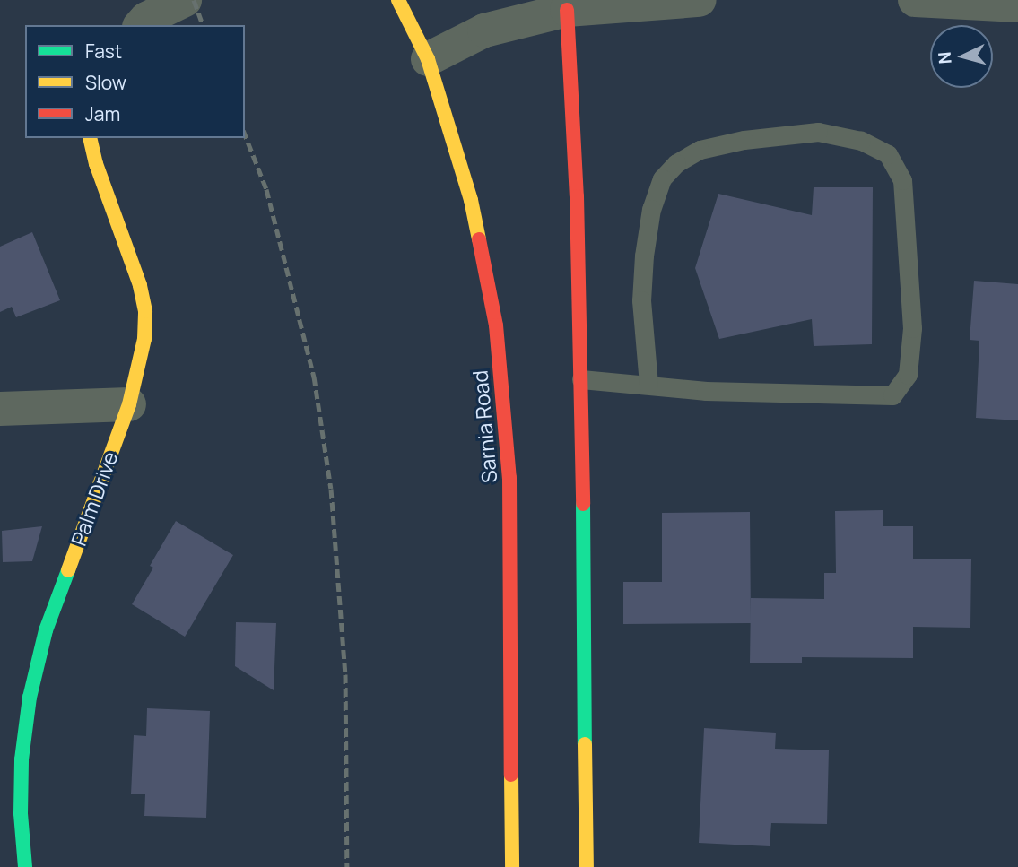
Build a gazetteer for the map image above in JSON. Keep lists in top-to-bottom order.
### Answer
{
  "streets": {
    "street": ["Sarnia Road", "Palm Drive"]
  },
  "legend": ["Fast", "Slow", "Jam"],
  "north": "left"
}
